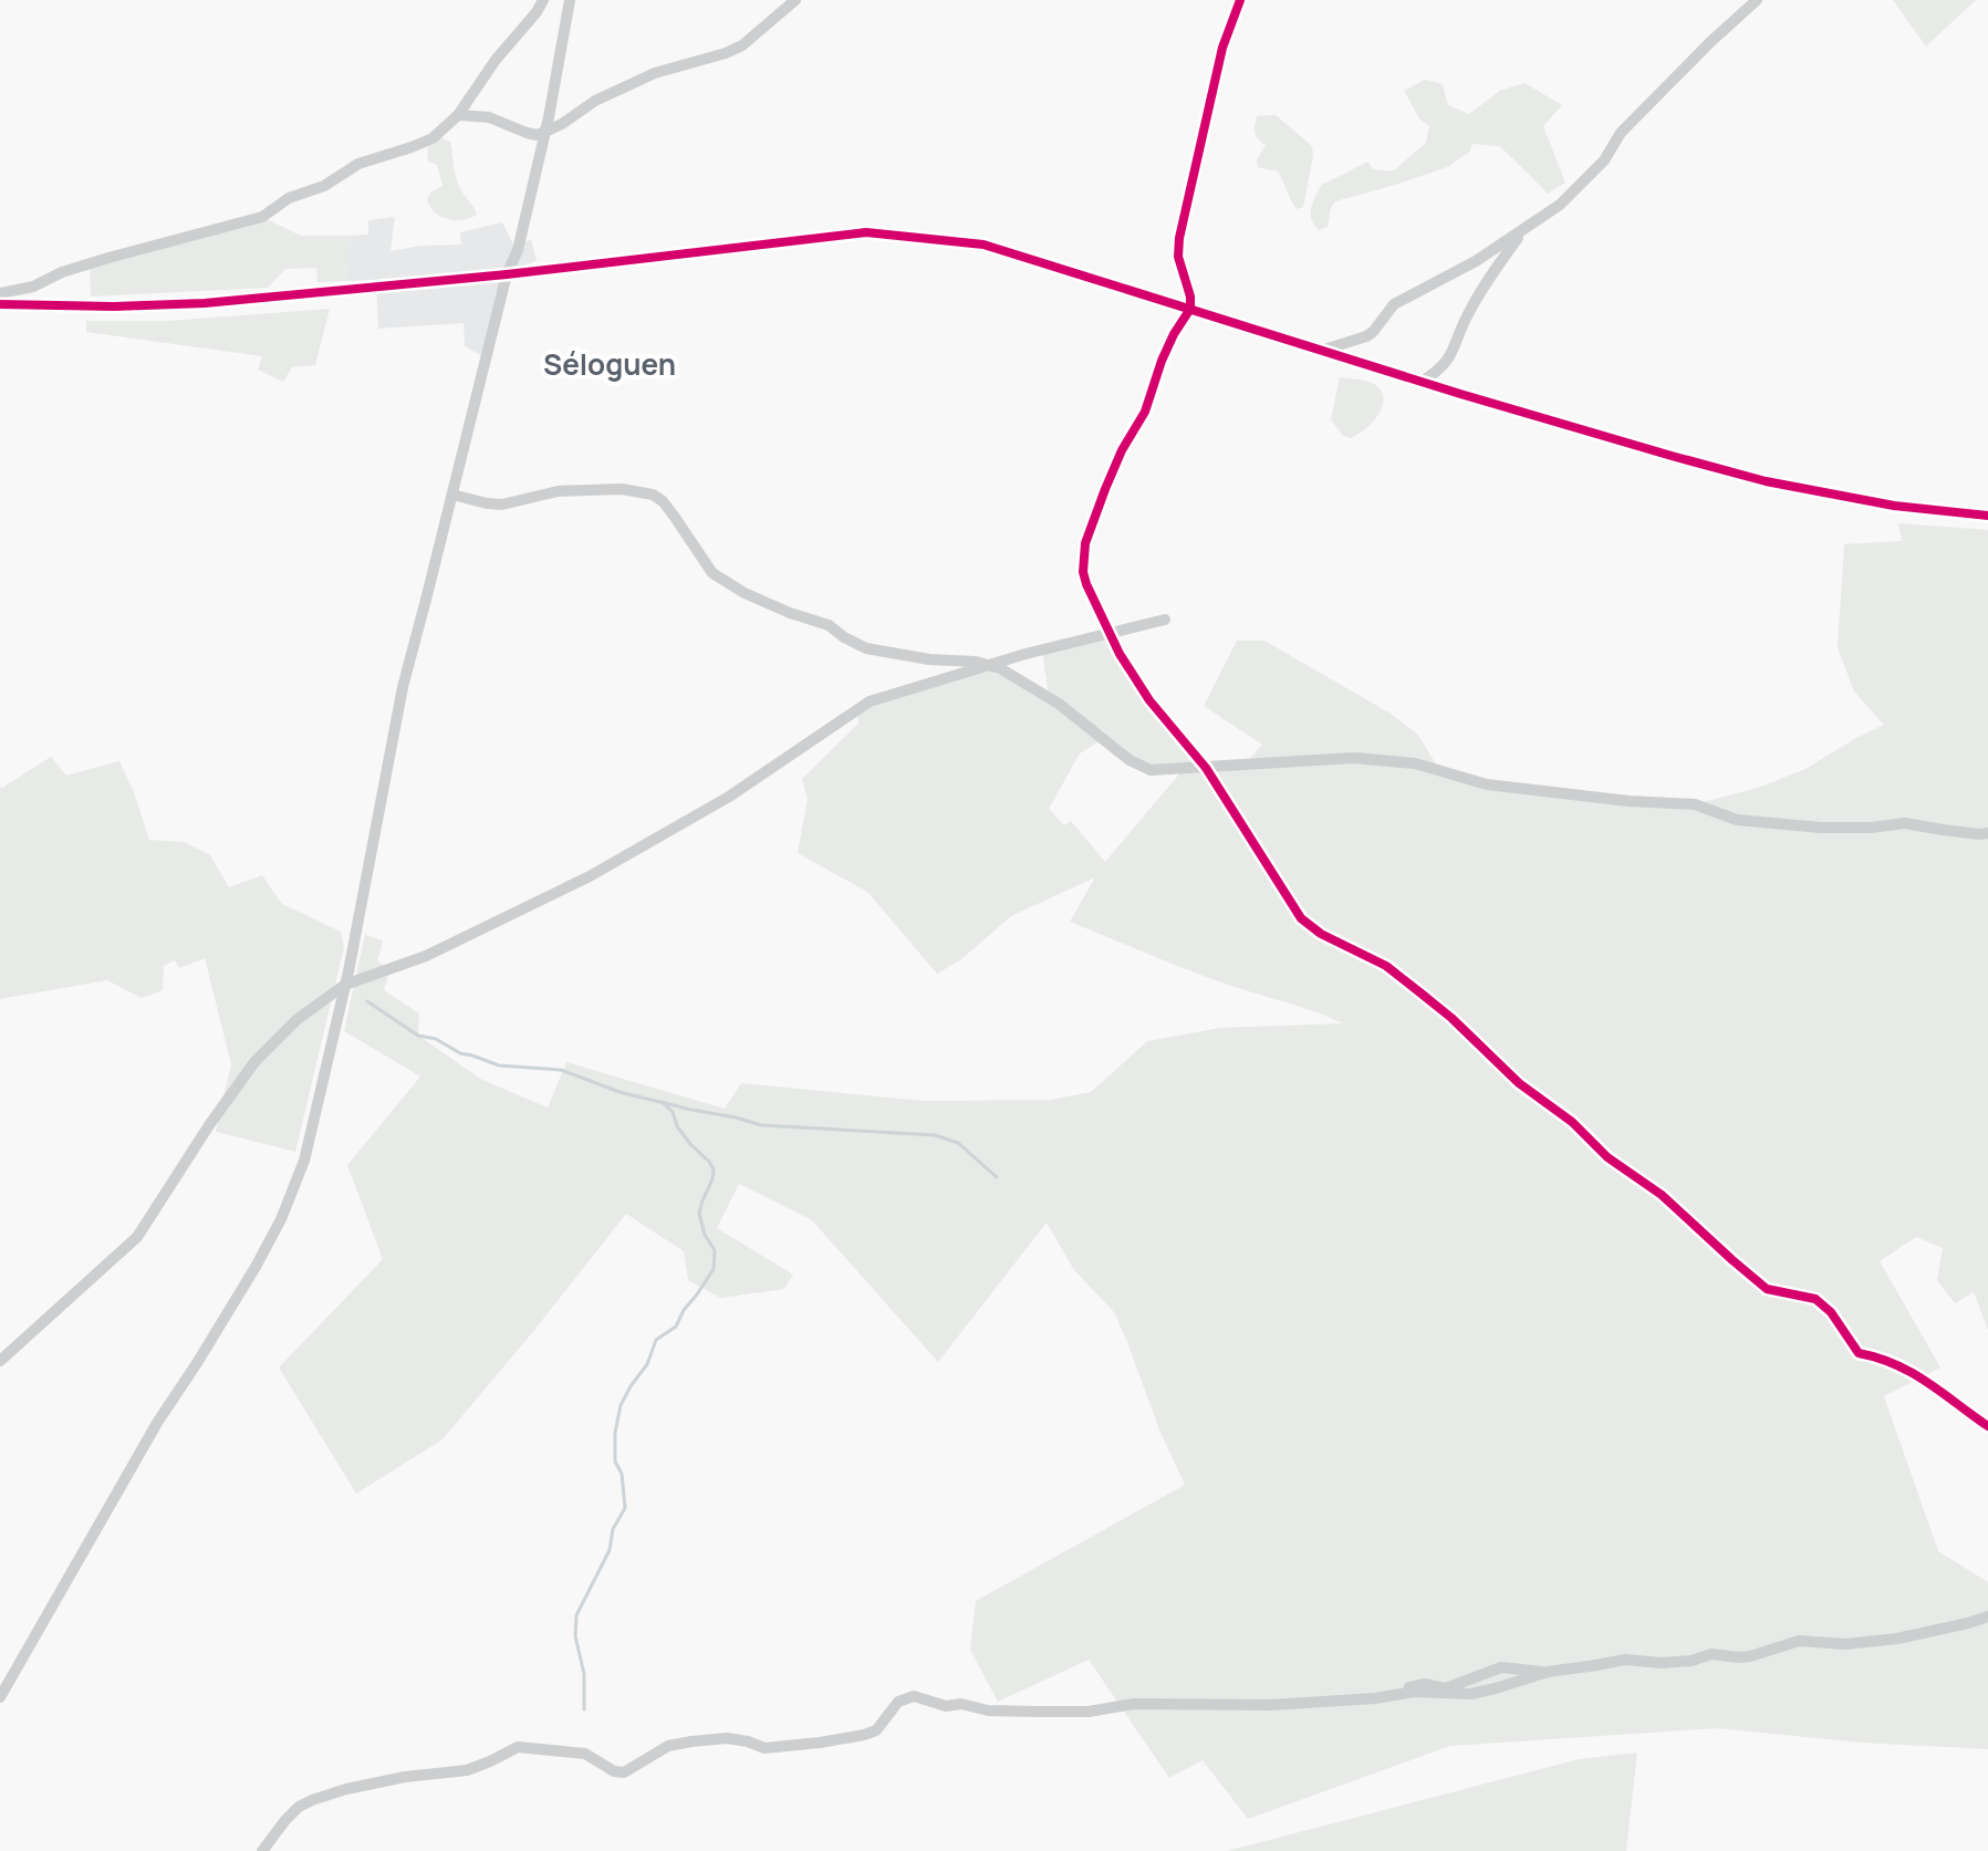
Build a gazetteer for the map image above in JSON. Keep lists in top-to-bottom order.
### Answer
{
  "districts": ["Séloguen"]
}
